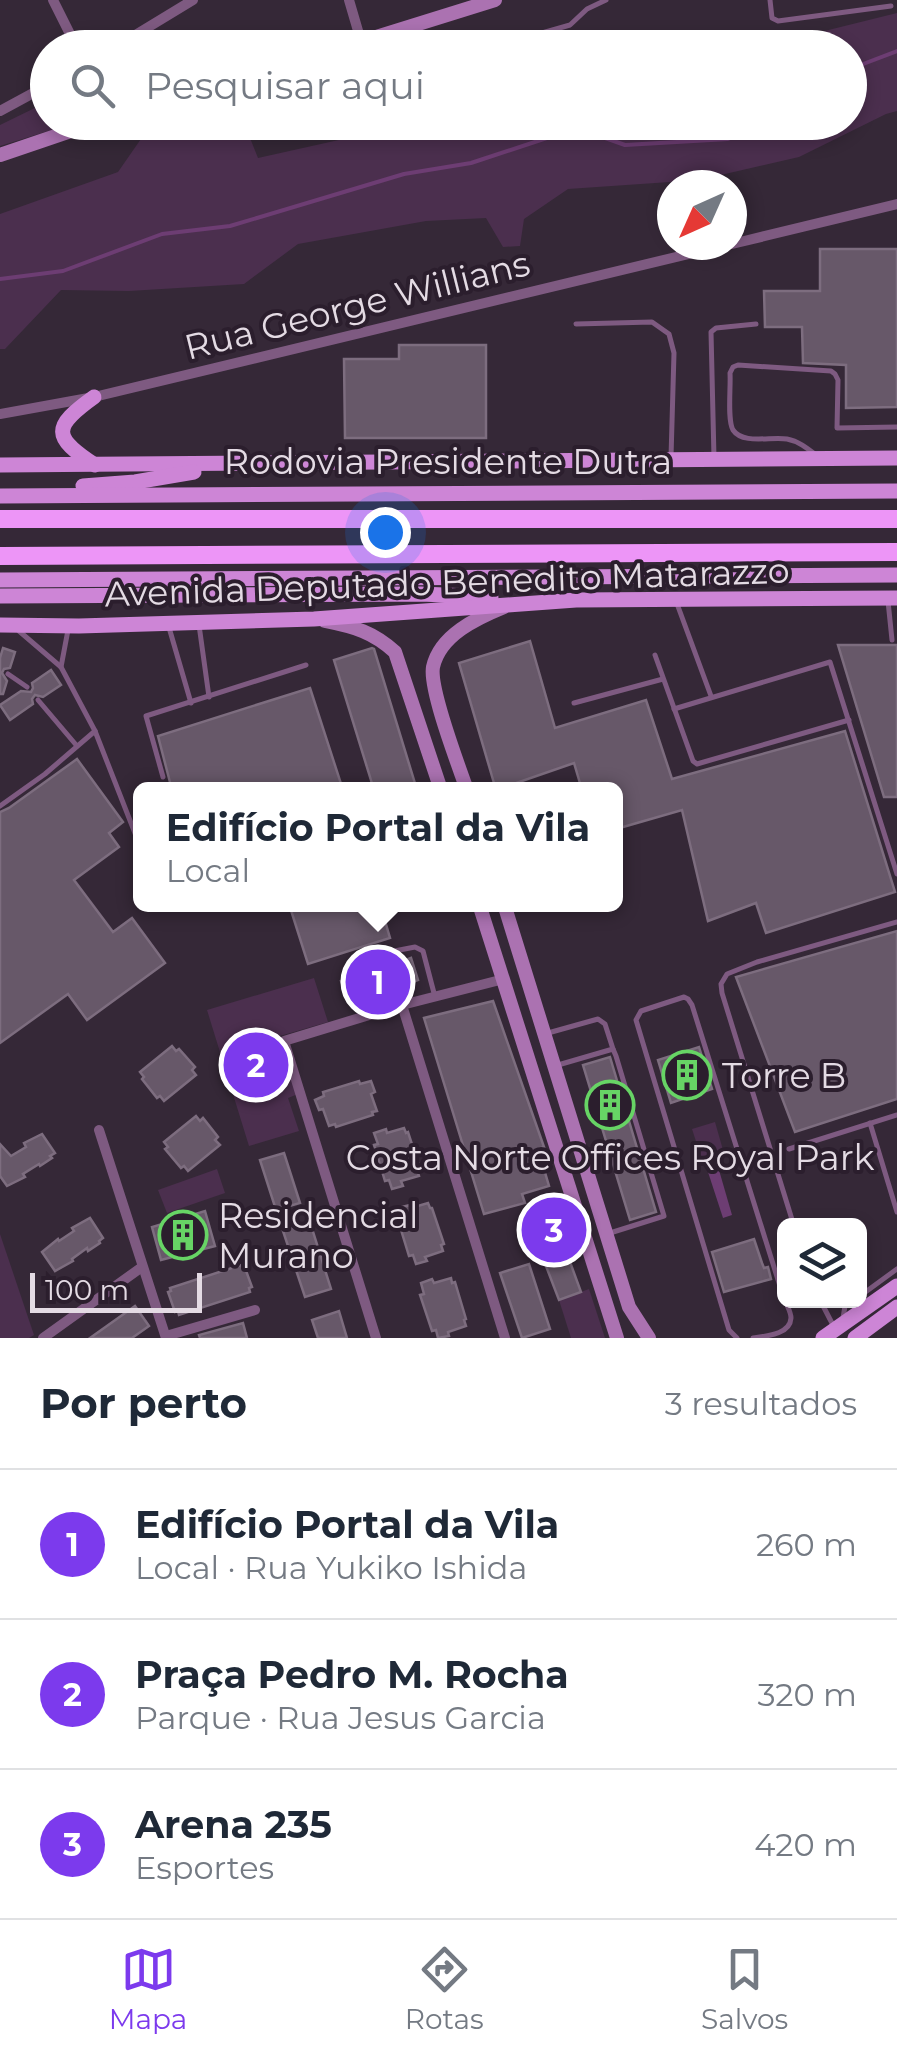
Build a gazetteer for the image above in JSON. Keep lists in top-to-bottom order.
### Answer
{
  "streets": {
    "highway": ["Rodovia Presidente Dutra"],
    "main road": ["Avenida Deputado Benedito Matarazzo"],
    "street": ["Rua George Willians"]
  },
  "places": {
    "building": ["Torre B", "Costa Norte Offices Royal Park", "Residencial Murano"]
  },
  "scale_bar": "100 m",
  "north": "bottom left",
  "page": {
    "search": "Pesquisar aqui",
    "popup": ["Edifício Portal da Vila", "Local"],
    "pins": ["1", "2", "3"],
    "scale": "100 m",
    "heading": ["Por perto", "3 resultados"],
    "list": [
      {
        "mark": "1",
        "name": "Edifício Portal da Vila",
        "note": "Local · Rua Yukiko Ishida",
        "value": "260 m"
      },
      {
        "mark": "2",
        "name": "Praça Pedro M. Rocha",
        "note": "Parque · Rua Jesus Garcia",
        "value": "320 m"
      },
      {
        "mark": "3",
        "name": "Arena 235",
        "note": "Esportes",
        "value": "420 m"
      }
    ],
    "nav": ["Mapa", "Rotas", "Salvos"]
  }
}
